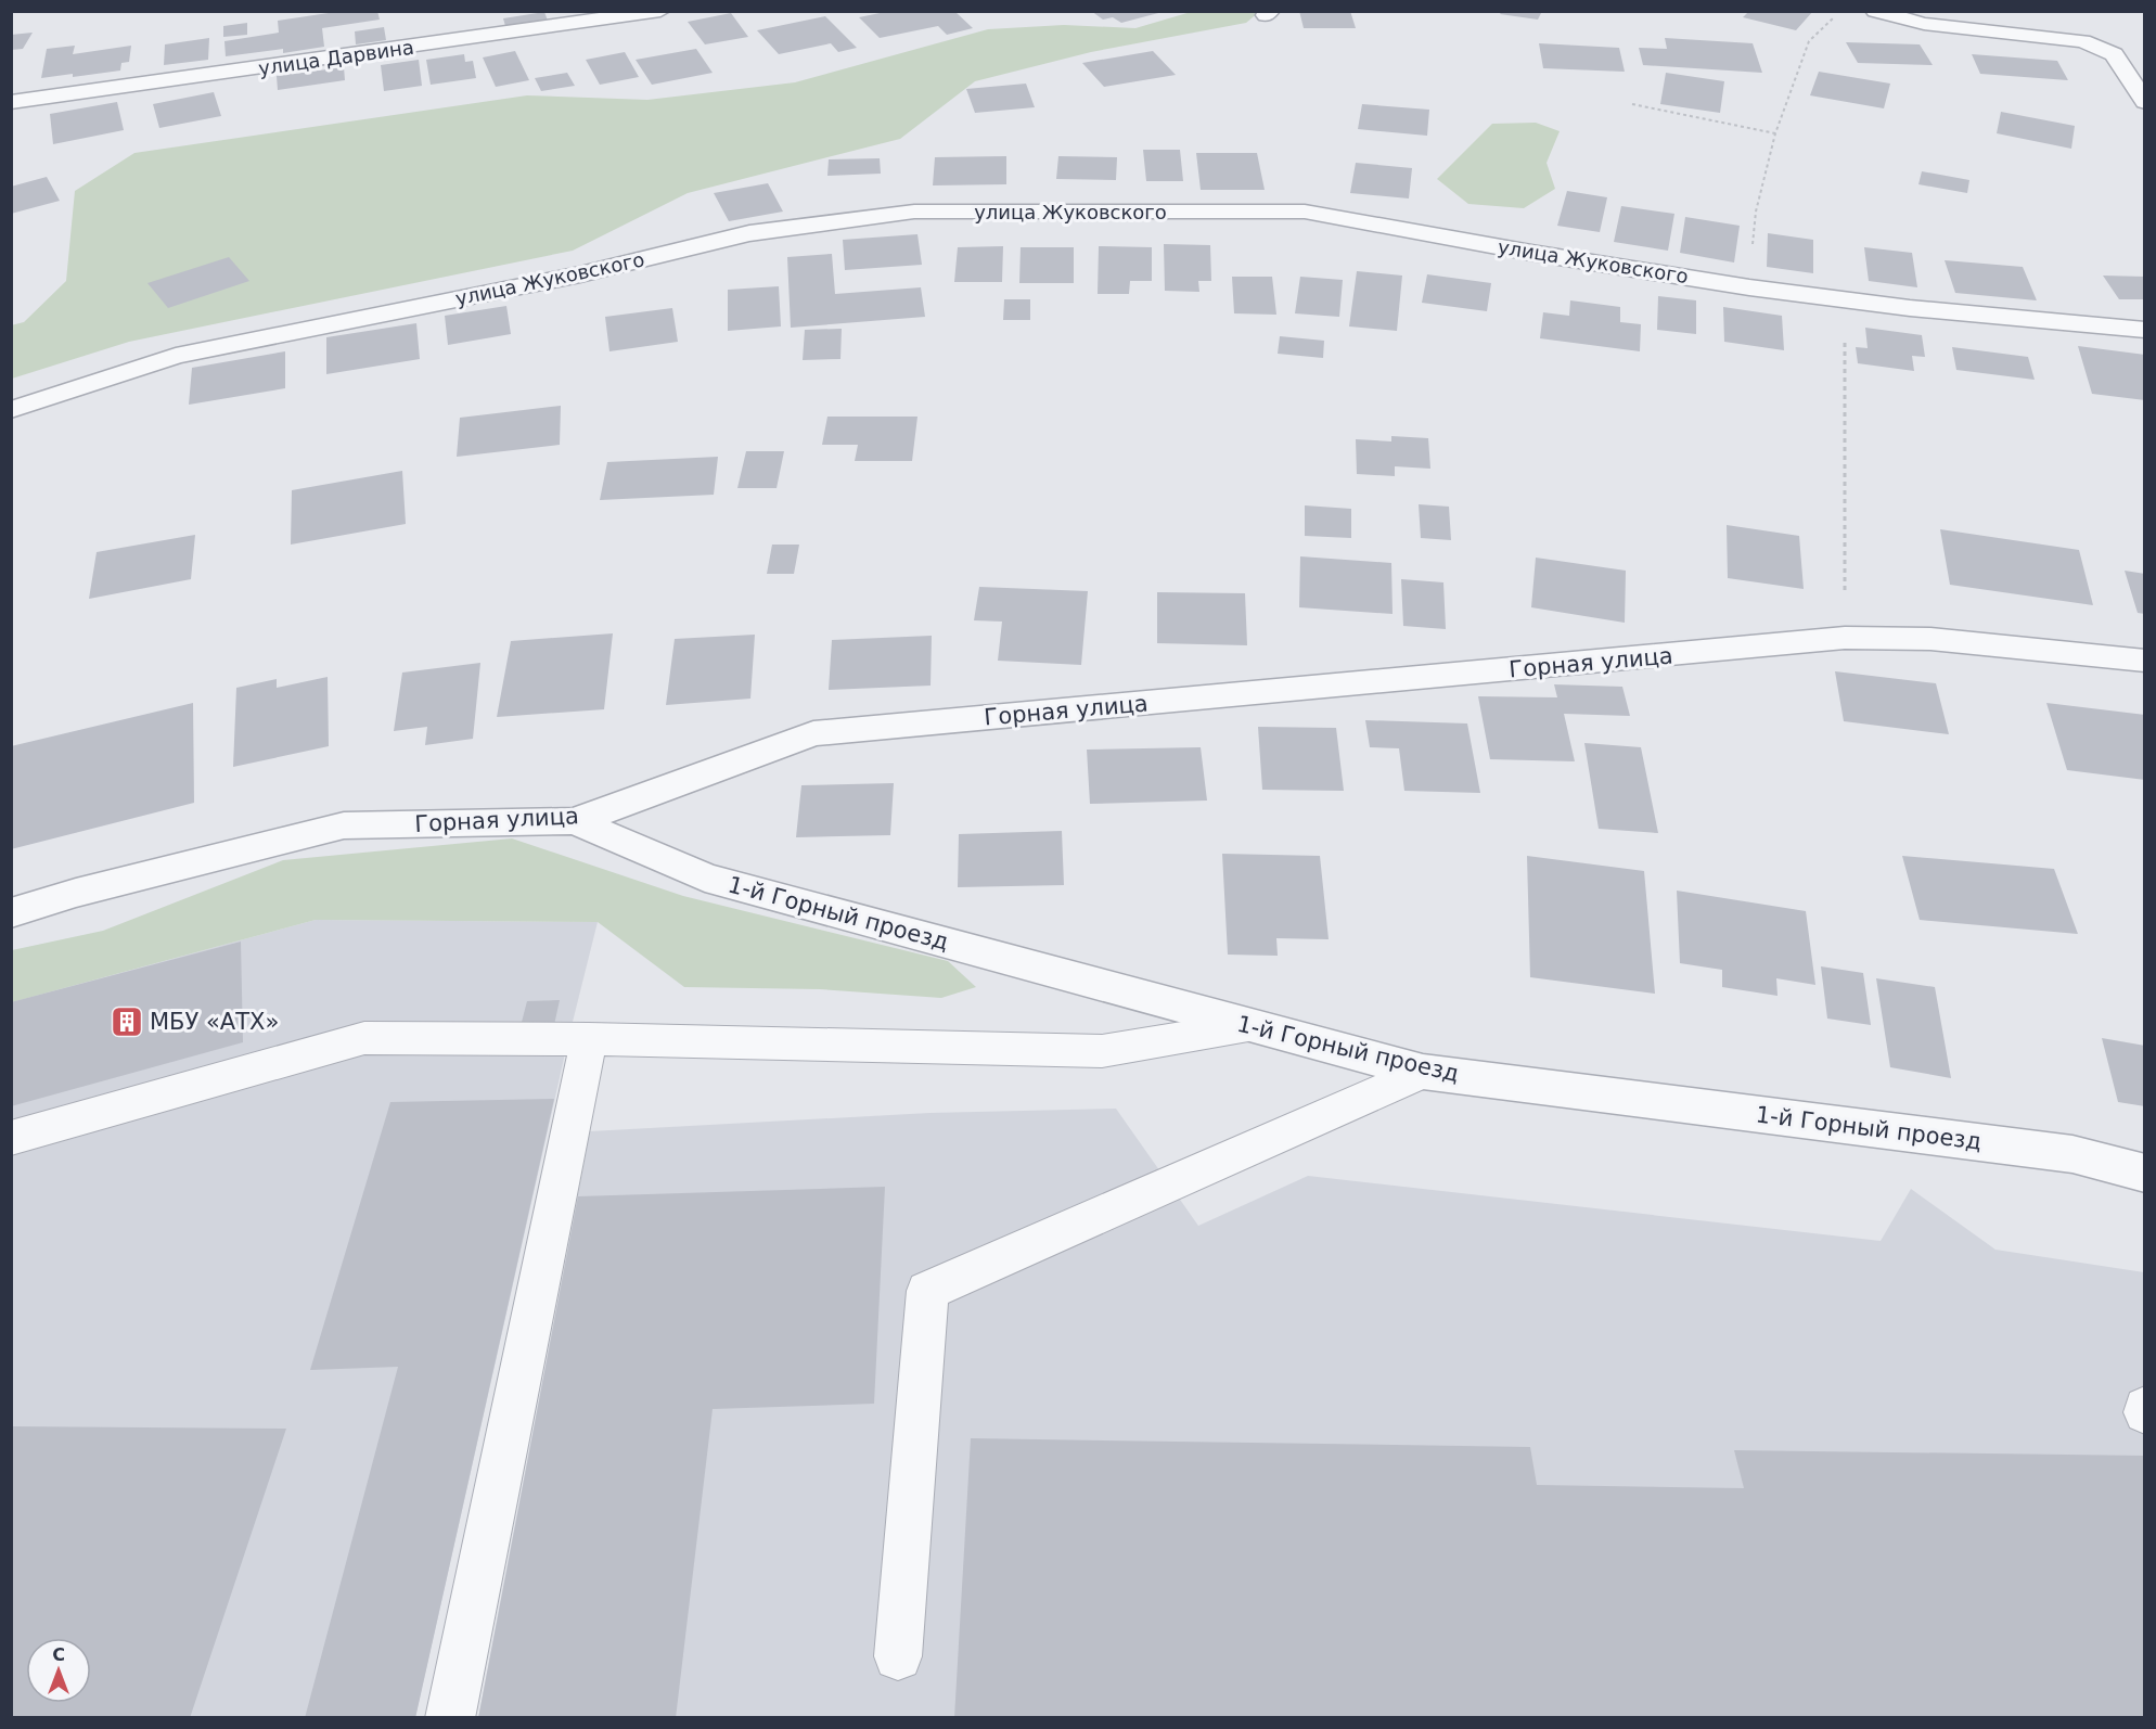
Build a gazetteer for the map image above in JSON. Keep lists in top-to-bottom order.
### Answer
{
  "streets": {
    "street": [
      "улица Дарвина",
      "улица Жуковского",
      "Горная улица",
      "1-й Горный проезд"
    ]
  },
  "crossings": [
    ["Горная улица", "1-й Горный проезд"]
  ],
  "places": {
    "building": ["МБУ «АТХ»"]
  },
  "north": "top"
}
